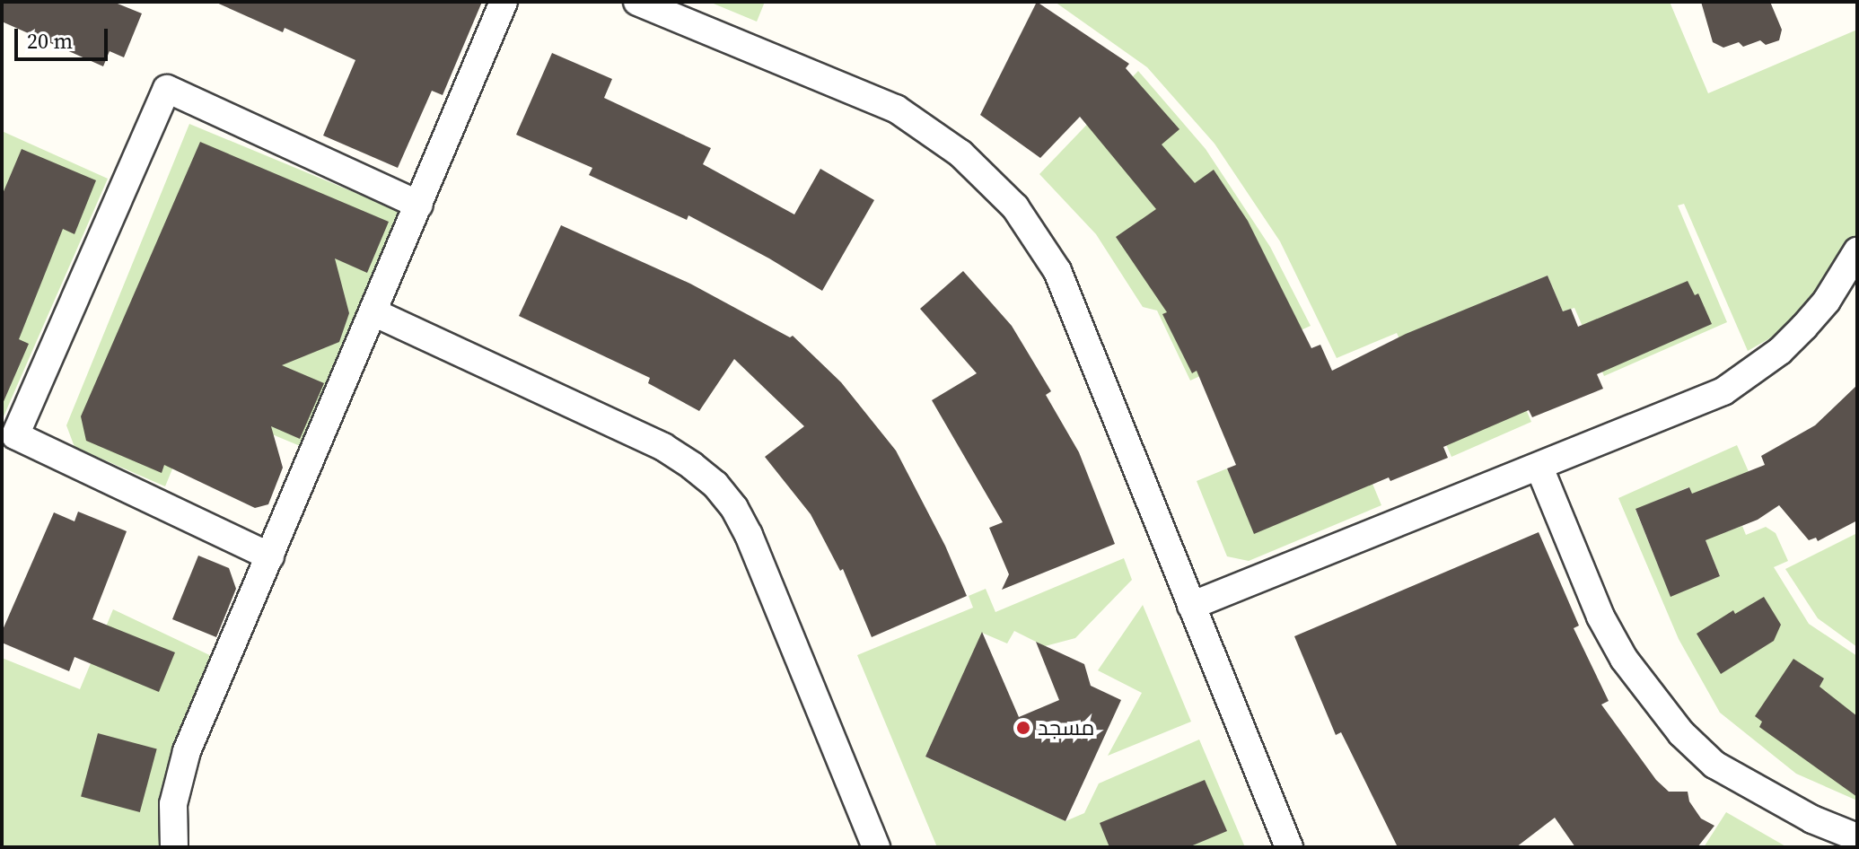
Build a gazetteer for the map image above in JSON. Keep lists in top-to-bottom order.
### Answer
{
  "places": ["مسجد"],
  "scale_bar": "20 m"
}
